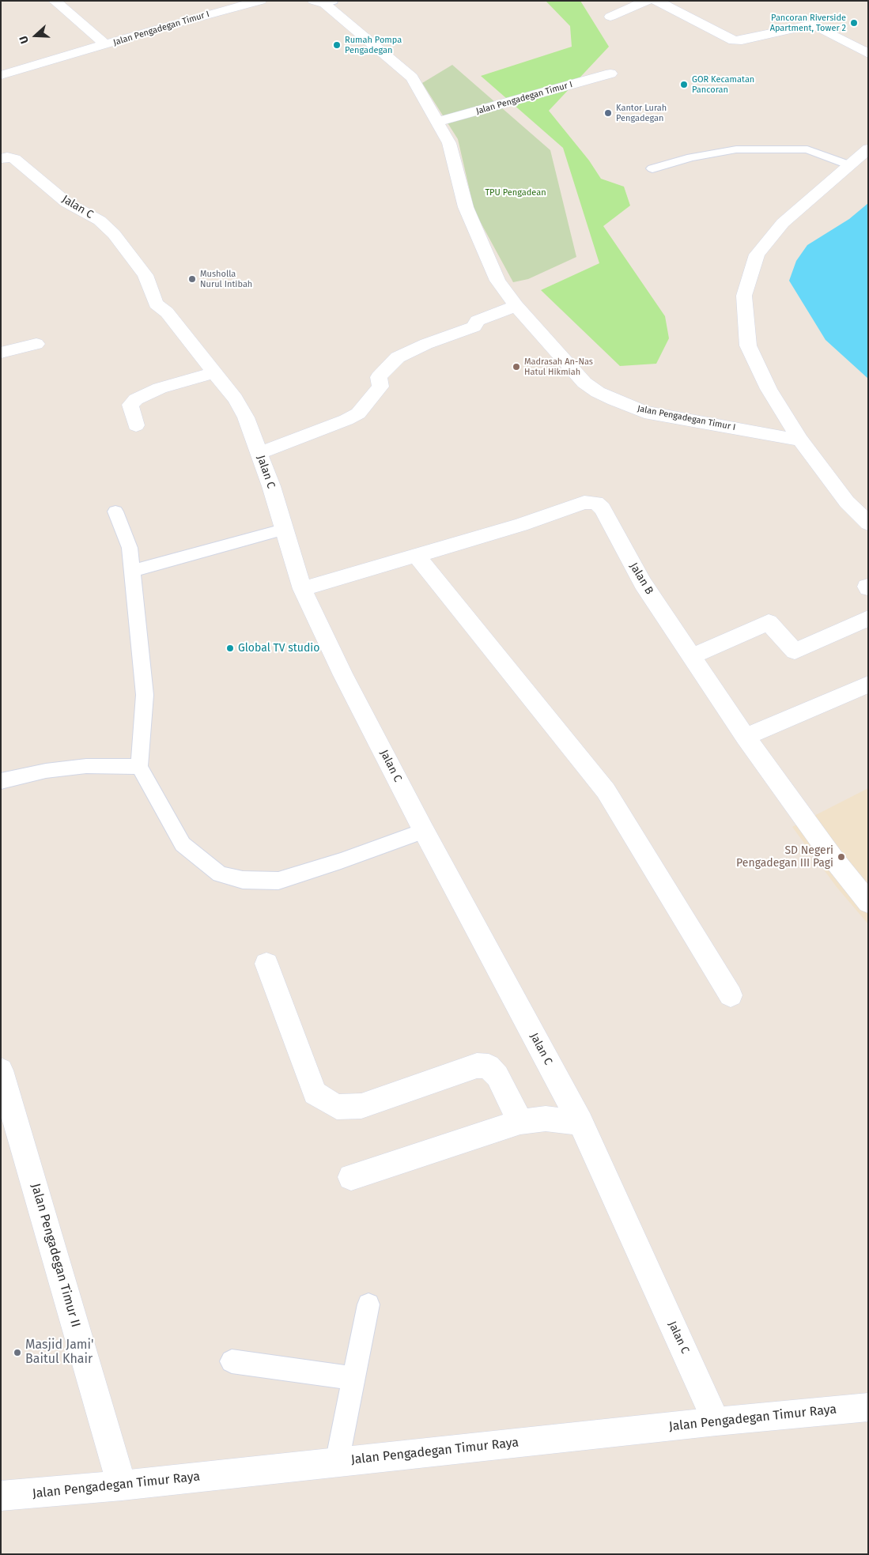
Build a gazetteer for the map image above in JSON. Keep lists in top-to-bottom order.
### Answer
{
  "streets": {
    "street": [
      "Jalan Pengadegan Timur I",
      "Jalan C",
      "Jalan B",
      "Jalan Pengadegan Timur II",
      "Jalan Pengadegan Timur Raya"
    ]
  },
  "crossings": [
    ["Jalan C", "Jalan B"],
    ["Jalan C", "Jalan Pengadegan Timur Raya"],
    ["Jalan Pengadegan Timur II", "Jalan Pengadegan Timur Raya"]
  ],
  "parks": ["TPU Pengadean"],
  "places": [
    "Pancoran Riverside Apartment, Tower 2",
    "Rumah Pompa Pengadegan",
    "GOR Kecamatan Pancoran",
    "Kantor Lurah Pengadegan",
    "Musholla Nurul Intibah",
    "Madrasah An-Nas Hatul Hikmiah",
    "Global TV studio",
    "SD Negeri Pengadegan III Pagi",
    "Masjid Jami' Baitul Khair"
  ],
  "north": "left"
}
